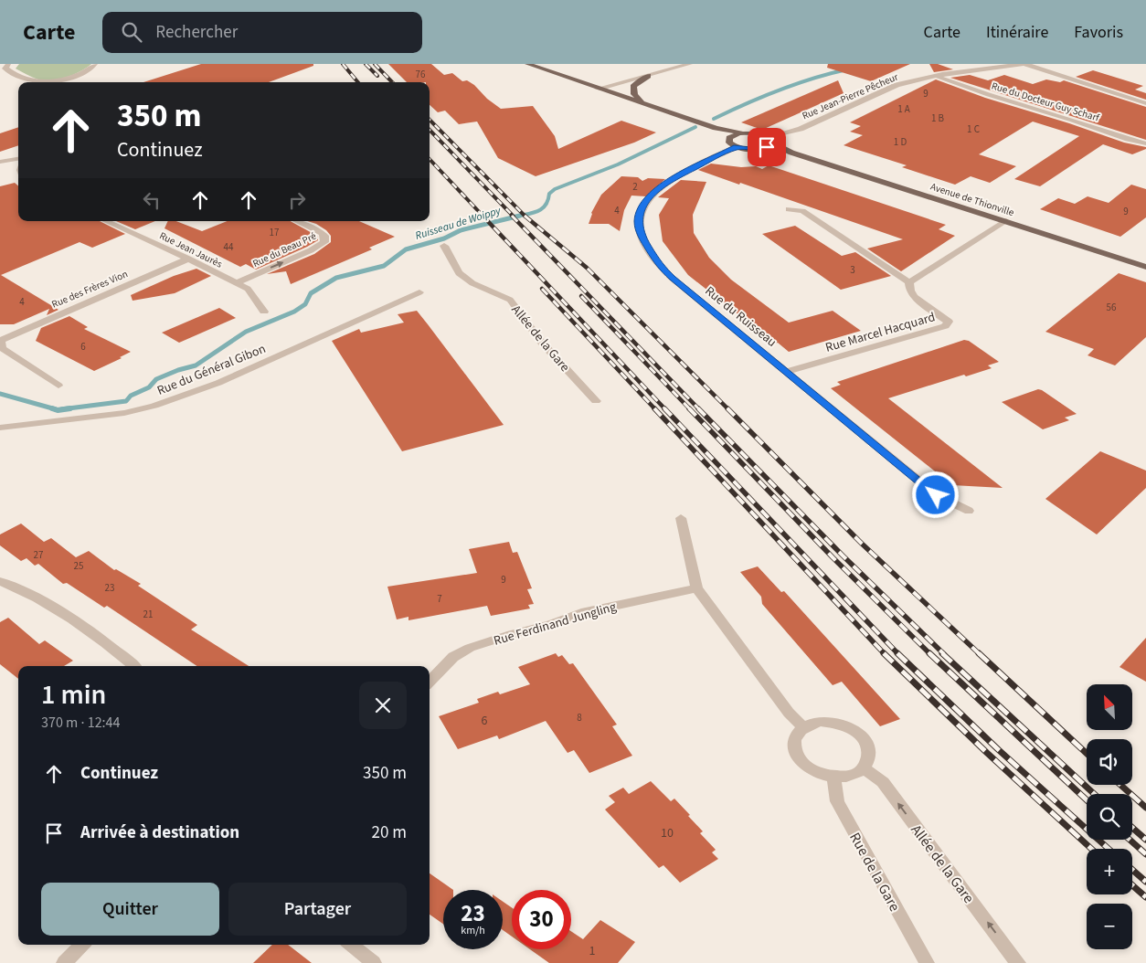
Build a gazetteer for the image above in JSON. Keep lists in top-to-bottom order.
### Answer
{
  "streets": {
    "main road": ["Avenue de Thionville"],
    "street": [
      "Rue Jean-Pierre Pêcheur",
      "Rue du Docteur Guy Scharf",
      "Rue Jean Jaurès",
      "Rue du Beau Pré",
      "Rue des Frères Vion",
      "Rue du Ruisseau",
      "Rue Marcel Hacquard",
      "Allée de la Gare",
      "Rue du Général Gibon",
      "Rue Ferdinand Jungling",
      "Rue de la Gare"
    ]
  },
  "crossings": [
    ["Rue Jean-Pierre Pêcheur", "Rue du Docteur Guy Scharf"],
    ["Rue Jean-Pierre Pêcheur", "Avenue de Thionville"],
    ["Avenue de Thionville", "Rue du Ruisseau"],
    ["Rue Jean Jaurès", "Rue du Beau Pré"],
    ["Rue Jean Jaurès", "Rue des Frères Vion"],
    ["Rue du Ruisseau", "Rue Marcel Hacquard"],
    ["Allée de la Gare", "Rue de la Gare"]
  ],
  "one_way": ["Allée de la Gare"],
  "water": ["Ruisseau de Woippy"],
  "house_numbers": [
    "76",
    "9",
    "1 A",
    "1 B",
    "1 C",
    "1 D",
    "2",
    "4",
    "9",
    "17",
    "44",
    "3",
    "4",
    "56",
    "6",
    "27",
    "25",
    "9",
    "23",
    "7",
    "21",
    "8",
    "6",
    "10",
    "1"
  ],
  "north": "top left",
  "page": {
    "header": "Carte",
    "search": "Rechercher",
    "nav": ["Carte", "Itinéraire", "Favoris"],
    "turn": ["350 m", "Continuez"],
    "heading": ["1 min", "370 m · 12:44"],
    "map_buttons": ["+", "−"],
    "list": [
      {
        "name": "Continuez",
        "value": "350 m"
      },
      {
        "name": "Arrivée à destination",
        "value": "20 m"
      }
    ],
    "buttons": ["Quitter", "Partager"],
    "speed": "23 km/h",
    "limit": "30"
  }
}
